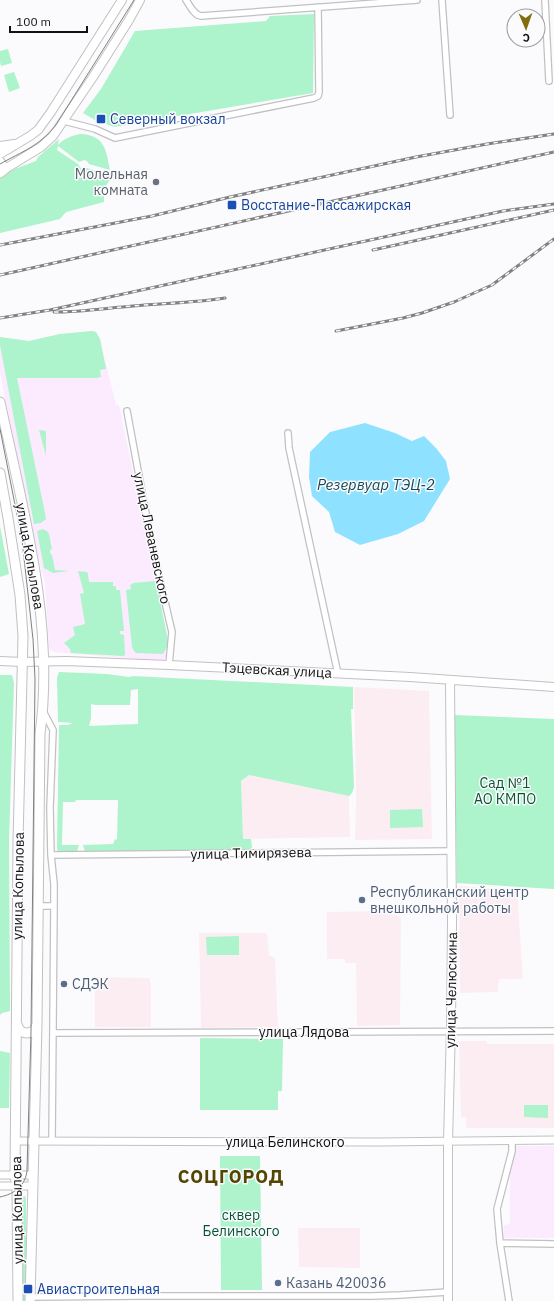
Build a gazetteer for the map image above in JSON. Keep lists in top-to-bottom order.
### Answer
{
  "streets": {
    "main road": ["улица Копылова", "Тэцевская улица", "улица Челюскина"],
    "street": [
      "улица Леваневского",
      "улица Тимирязева",
      "улица Лядова",
      "улица Белинского"
    ]
  },
  "crossings": [
    ["улица Леваневского", "Тэцевская улица"],
    ["улица Копылова", "Тэцевская улица"],
    ["улица Копылова", "улица Тимирязева"],
    ["улица Копылова", "улица Лядова"],
    ["улица Копылова", "улица Белинского"],
    ["Тэцевская улица", "улица Челюскина"],
    ["улица Тимирязева", "улица Челюскина"],
    ["улица Челюскина", "улица Лядова"],
    ["улица Челюскина", "улица Белинского"]
  ],
  "districts": ["СОЦГОРОД"],
  "water": ["Резервуар ТЭЦ-2"],
  "parks": ["Сад №1 АО КМПО", "сквер Белинского"],
  "places": {
    "transit": ["Северный вокзал", "Восстание-Пассажирская", "Авиастроительная"],
    "other": [
      "Молельная комната",
      "Республиканский центр внешкольной работы",
      "СДЭК",
      "Казань 420036"
    ]
  },
  "scale_bar": "100 m",
  "north": "bottom"
}
